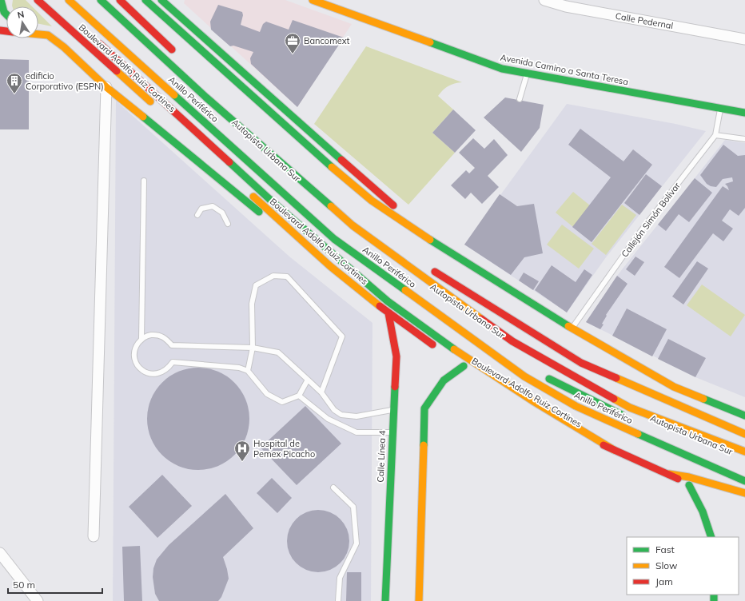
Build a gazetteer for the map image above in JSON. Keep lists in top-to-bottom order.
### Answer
{
  "streets": {
    "main road": [
      "Boulevard Adolfo Ruiz Cortines",
      "Avenida Camino a Santa Teresa",
      "Anillo Periférico",
      "Autopista Urbana Sur",
      "Calle Línea 4"
    ],
    "street": ["Calle Pedernal"],
    "lane": ["Callejón Simón Bolívar"]
  },
  "crossings": [
    ["Boulevard Adolfo Ruiz Cortines", "Calle Línea 4"],
    ["Avenida Camino a Santa Teresa", "Callejón Simón Bolívar"]
  ],
  "places": {
    "office": ["Bancomext"],
    "building": ["edificio Corporativo (ESPN)"],
    "hospital": ["Hospital de Pemex Picacho"]
  },
  "legend": ["Fast", "Slow", "Jam"],
  "scale_bar": "50 m",
  "north": "top"
}
